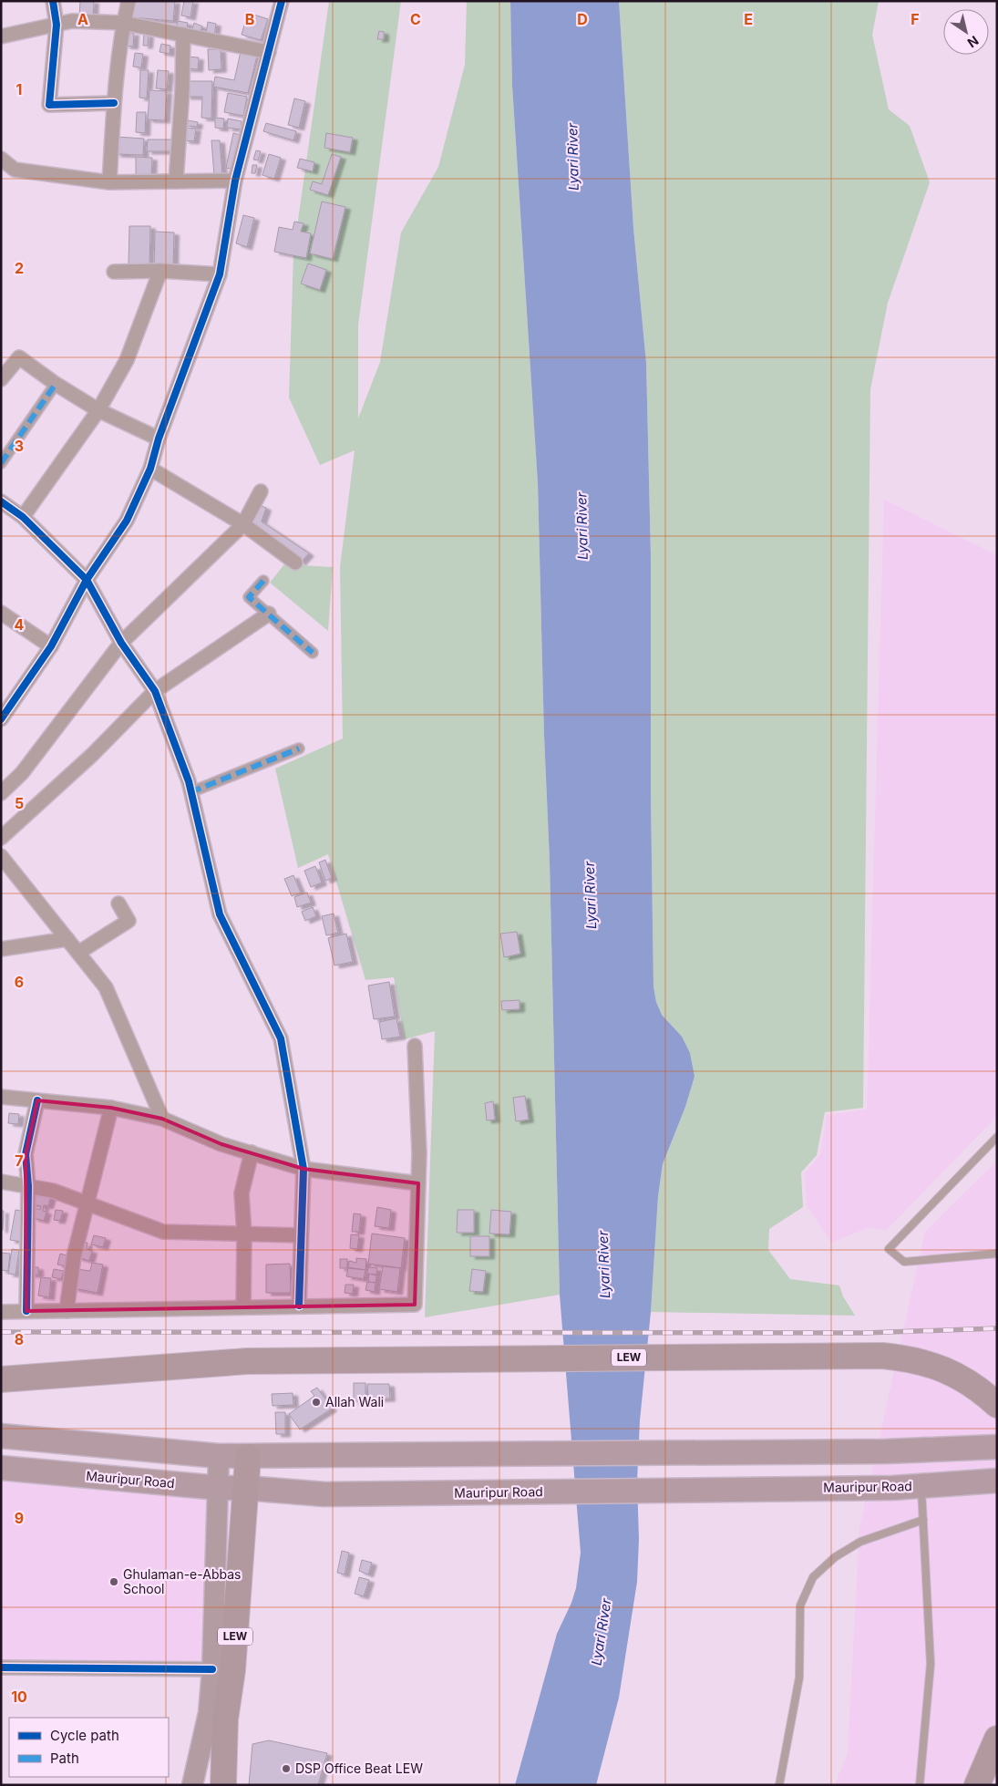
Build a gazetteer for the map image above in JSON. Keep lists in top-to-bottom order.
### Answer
{
  "streets": {
    "highway": ["LEW", "Mauripur Road"]
  },
  "crossings": [
    ["LEW", "Mauripur Road"]
  ],
  "water": ["Lyari River"],
  "places": ["Allah Wali", "Ghulaman-e-Abbas School", "DSP Office Beat LEW"],
  "legend": ["Cycle path", "Path"],
  "north": "bottom right",
  "grid": {
    "columns": [
      "A",
      "B",
      "C",
      "D",
      "E",
      "F"
    ],
    "rows": [
      "1",
      "2",
      "3",
      "4",
      "5",
      "6",
      "7",
      "8",
      "9",
      "10"
    ]
  }
}
